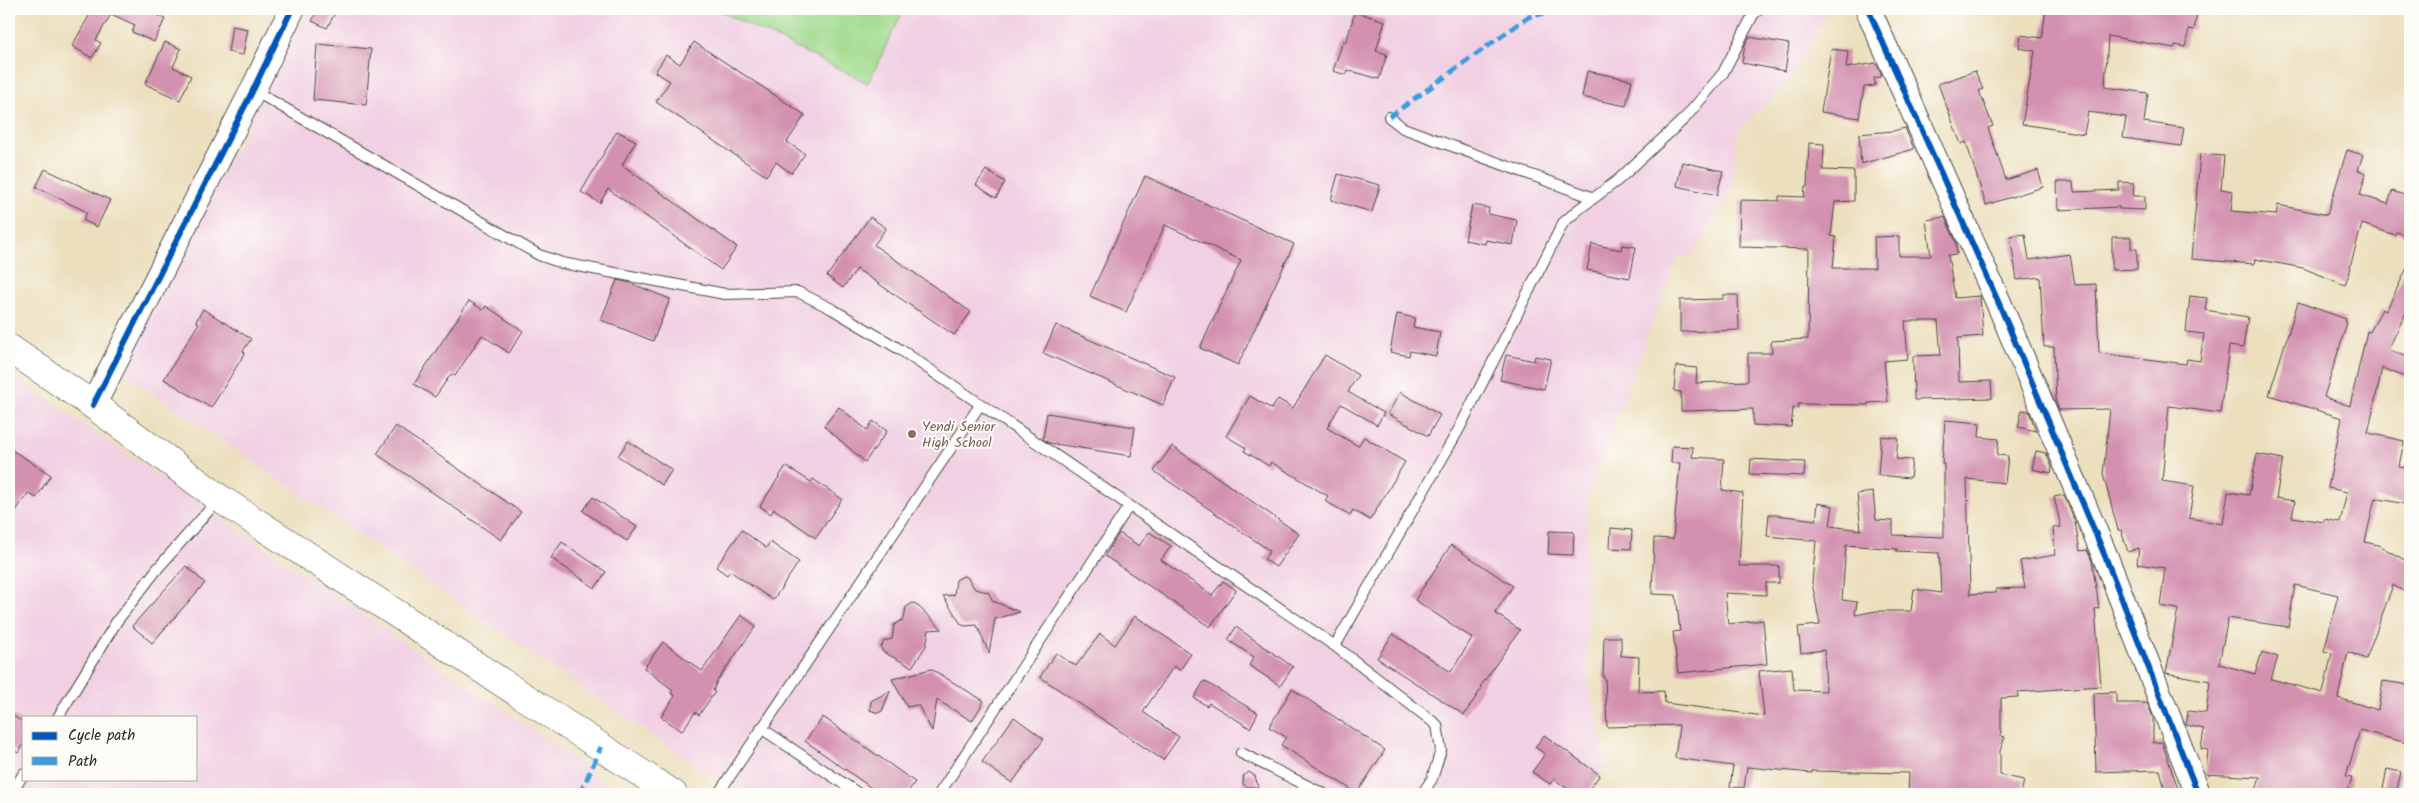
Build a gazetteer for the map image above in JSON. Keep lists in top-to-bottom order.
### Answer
{
  "places": ["Yendi Senior High School"],
  "legend": ["Cycle path", "Path"]
}
